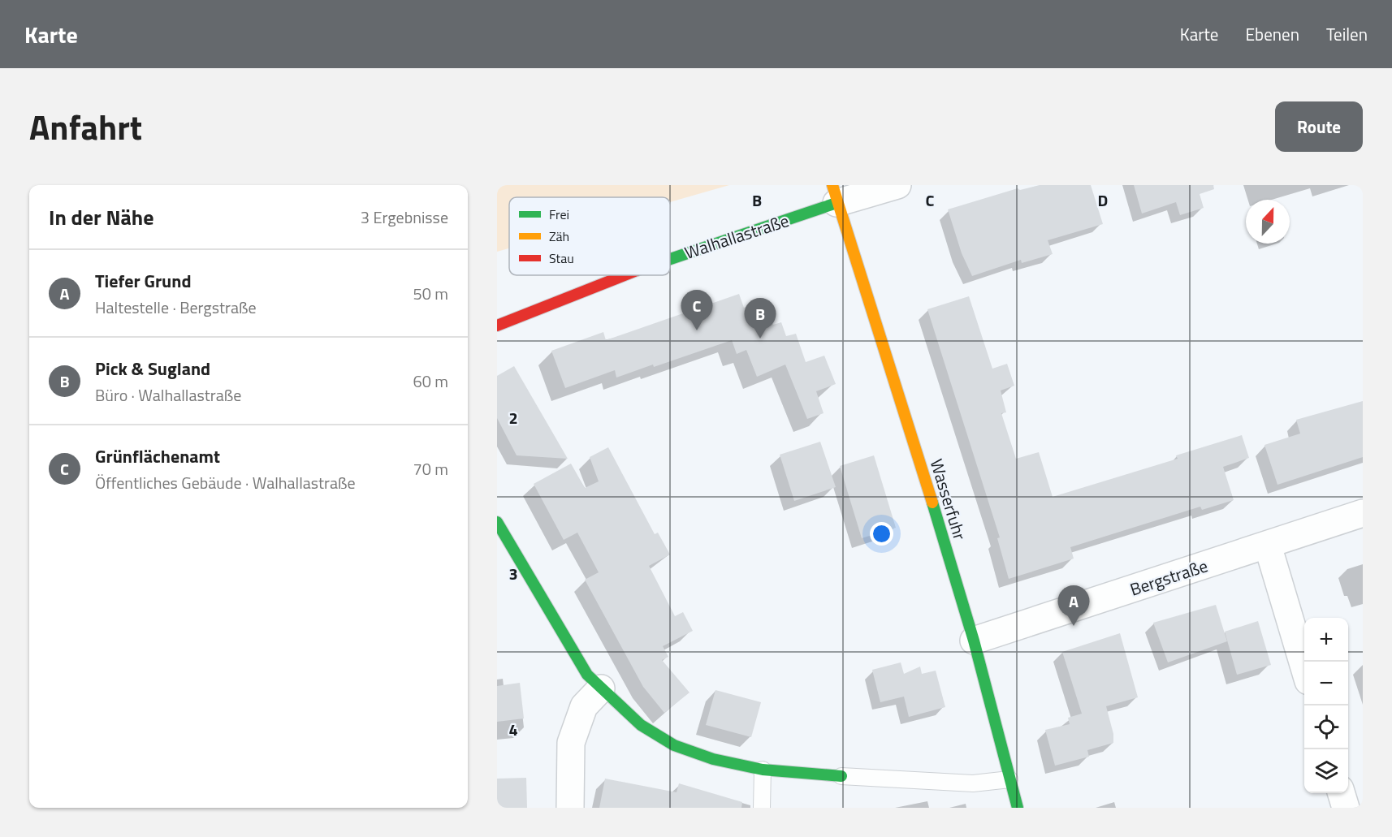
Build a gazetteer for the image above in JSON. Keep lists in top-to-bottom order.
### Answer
{
  "streets": {
    "main road": ["Walhallastraße", "Wasserfuhr"],
    "street": ["Bergstraße"]
  },
  "crossings": [
    ["Walhallastraße", "Wasserfuhr"],
    ["Wasserfuhr", "Bergstraße"]
  ],
  "legend": ["Frei", "Zäh", "Stau"],
  "north": "top",
  "page": {
    "header": "Karte",
    "nav": ["Karte", "Ebenen", "Teilen"],
    "title": "Anfahrt",
    "buttons": "Route",
    "heading": ["In der Nähe", "3 Ergebnisse"],
    "list": [
      {
        "mark": "A",
        "name": "Tiefer Grund",
        "note": "Haltestelle · Bergstraße",
        "value": "50 m"
      },
      {
        "mark": "B",
        "name": "Pick & Sugland",
        "note": "Büro · Walhallastraße",
        "value": "60 m"
      },
      {
        "mark": "C",
        "name": "Grünflächenamt",
        "note": "Öffentliches Gebäude · Walhallastraße",
        "value": "70 m"
      }
    ],
    "pins": ["C", "B", "A"],
    "map_buttons": ["+", "−"]
  },
  "grid": {
    "columns": ["B", "C", "D"],
    "rows": ["2", "3", "4"]
  }
}
